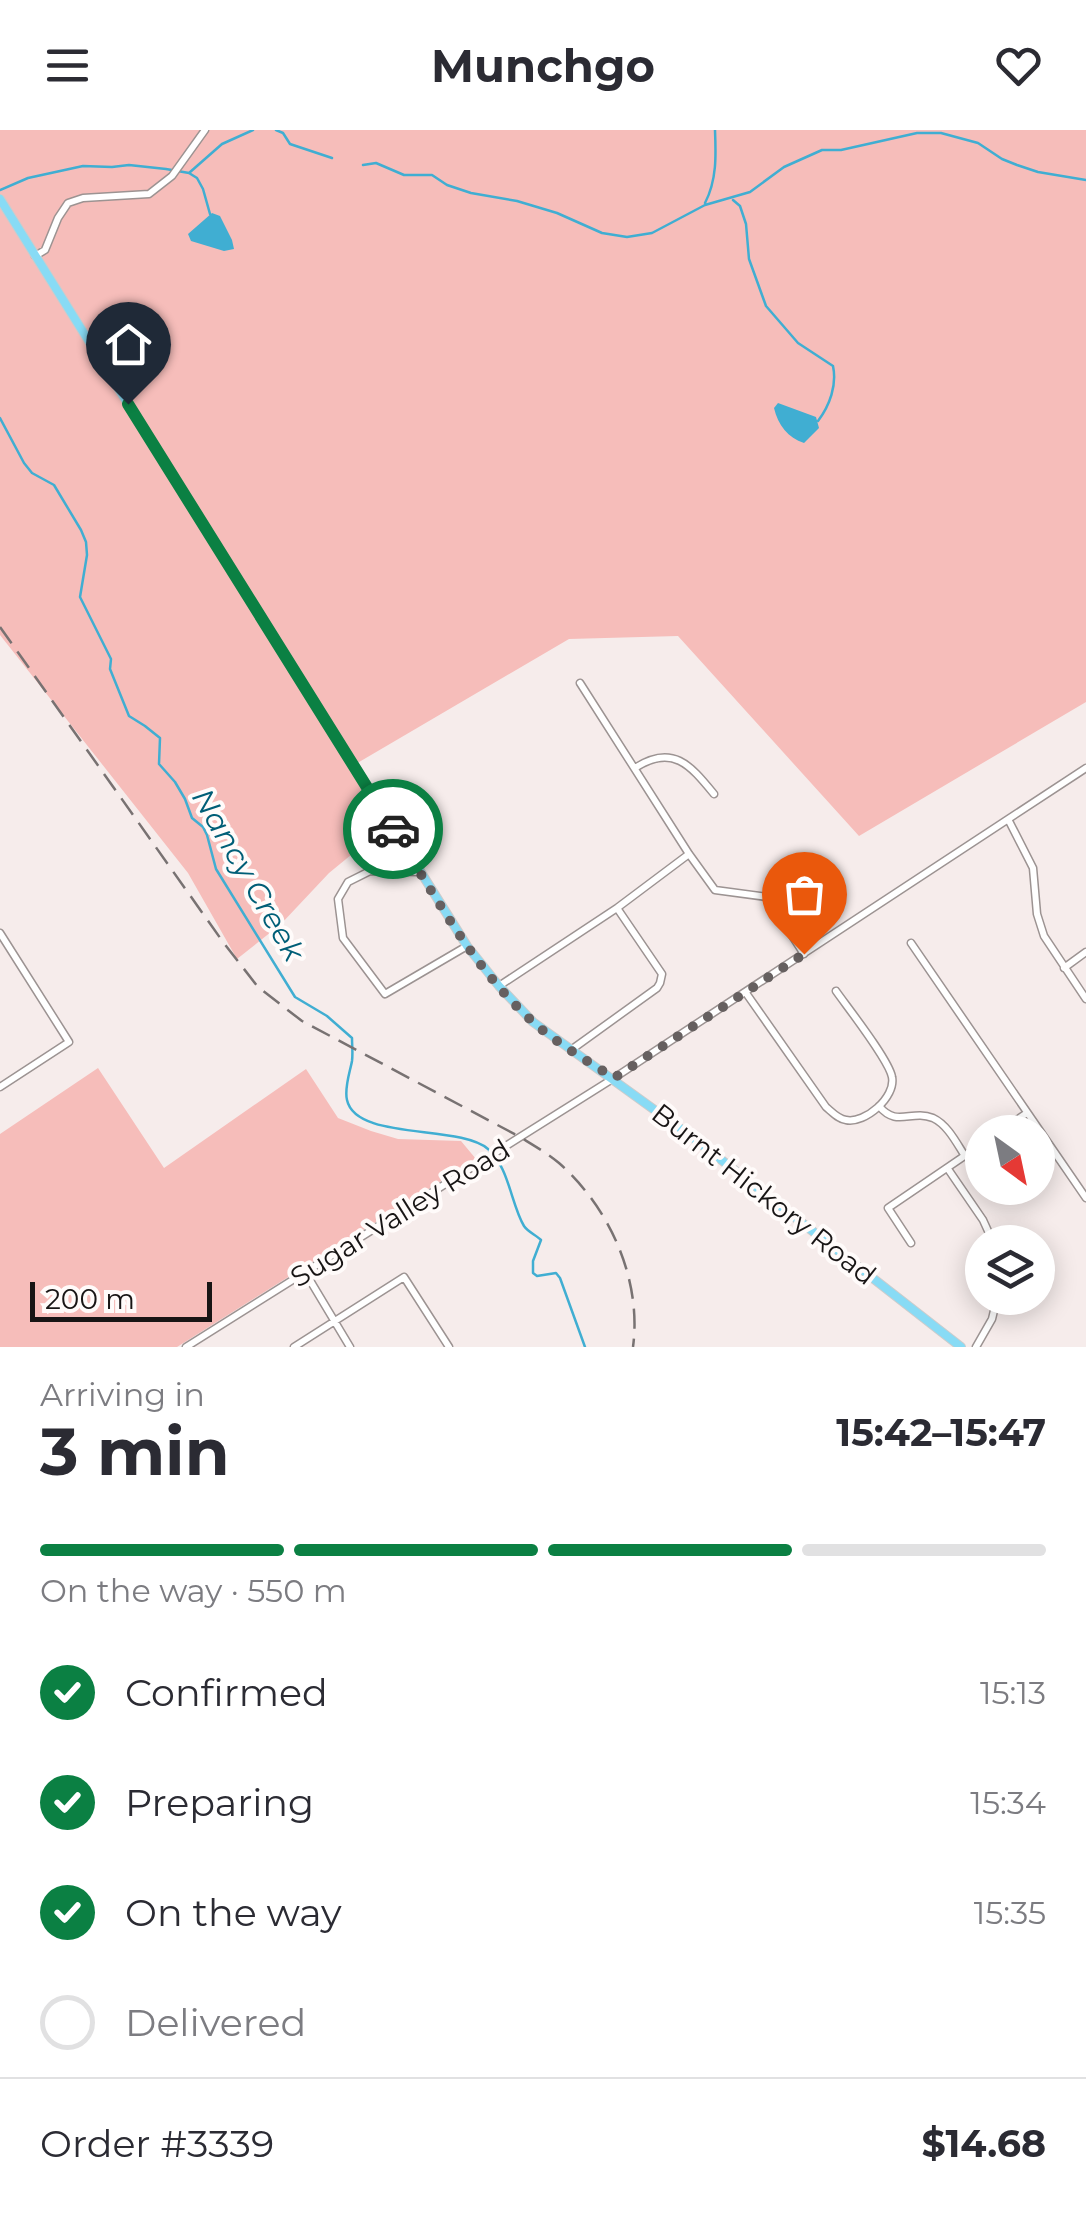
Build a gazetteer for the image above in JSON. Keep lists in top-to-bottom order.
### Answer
{
  "streets": {
    "main road": ["Burnt Hickory Road"],
    "street": ["Sugar Valley Road"]
  },
  "crossings": [
    ["Burnt Hickory Road", "Sugar Valley Road"]
  ],
  "water": ["Nancy Creek"],
  "scale_bar": "200 m",
  "north": "bottom right",
  "page": {
    "header": "Munchgo",
    "scale": "200 m",
    "heading": ["3 min", "Arriving in", "15:42–15:47"],
    "panel": ["Order #3339", "$14.68"],
    "bar": "On the way · 550 m",
    "list": [
      ["Confirmed", "15:13"],
      ["Preparing", "15:34"],
      ["On the way", "15:35"],
      "Delivered"
    ]
  }
}
